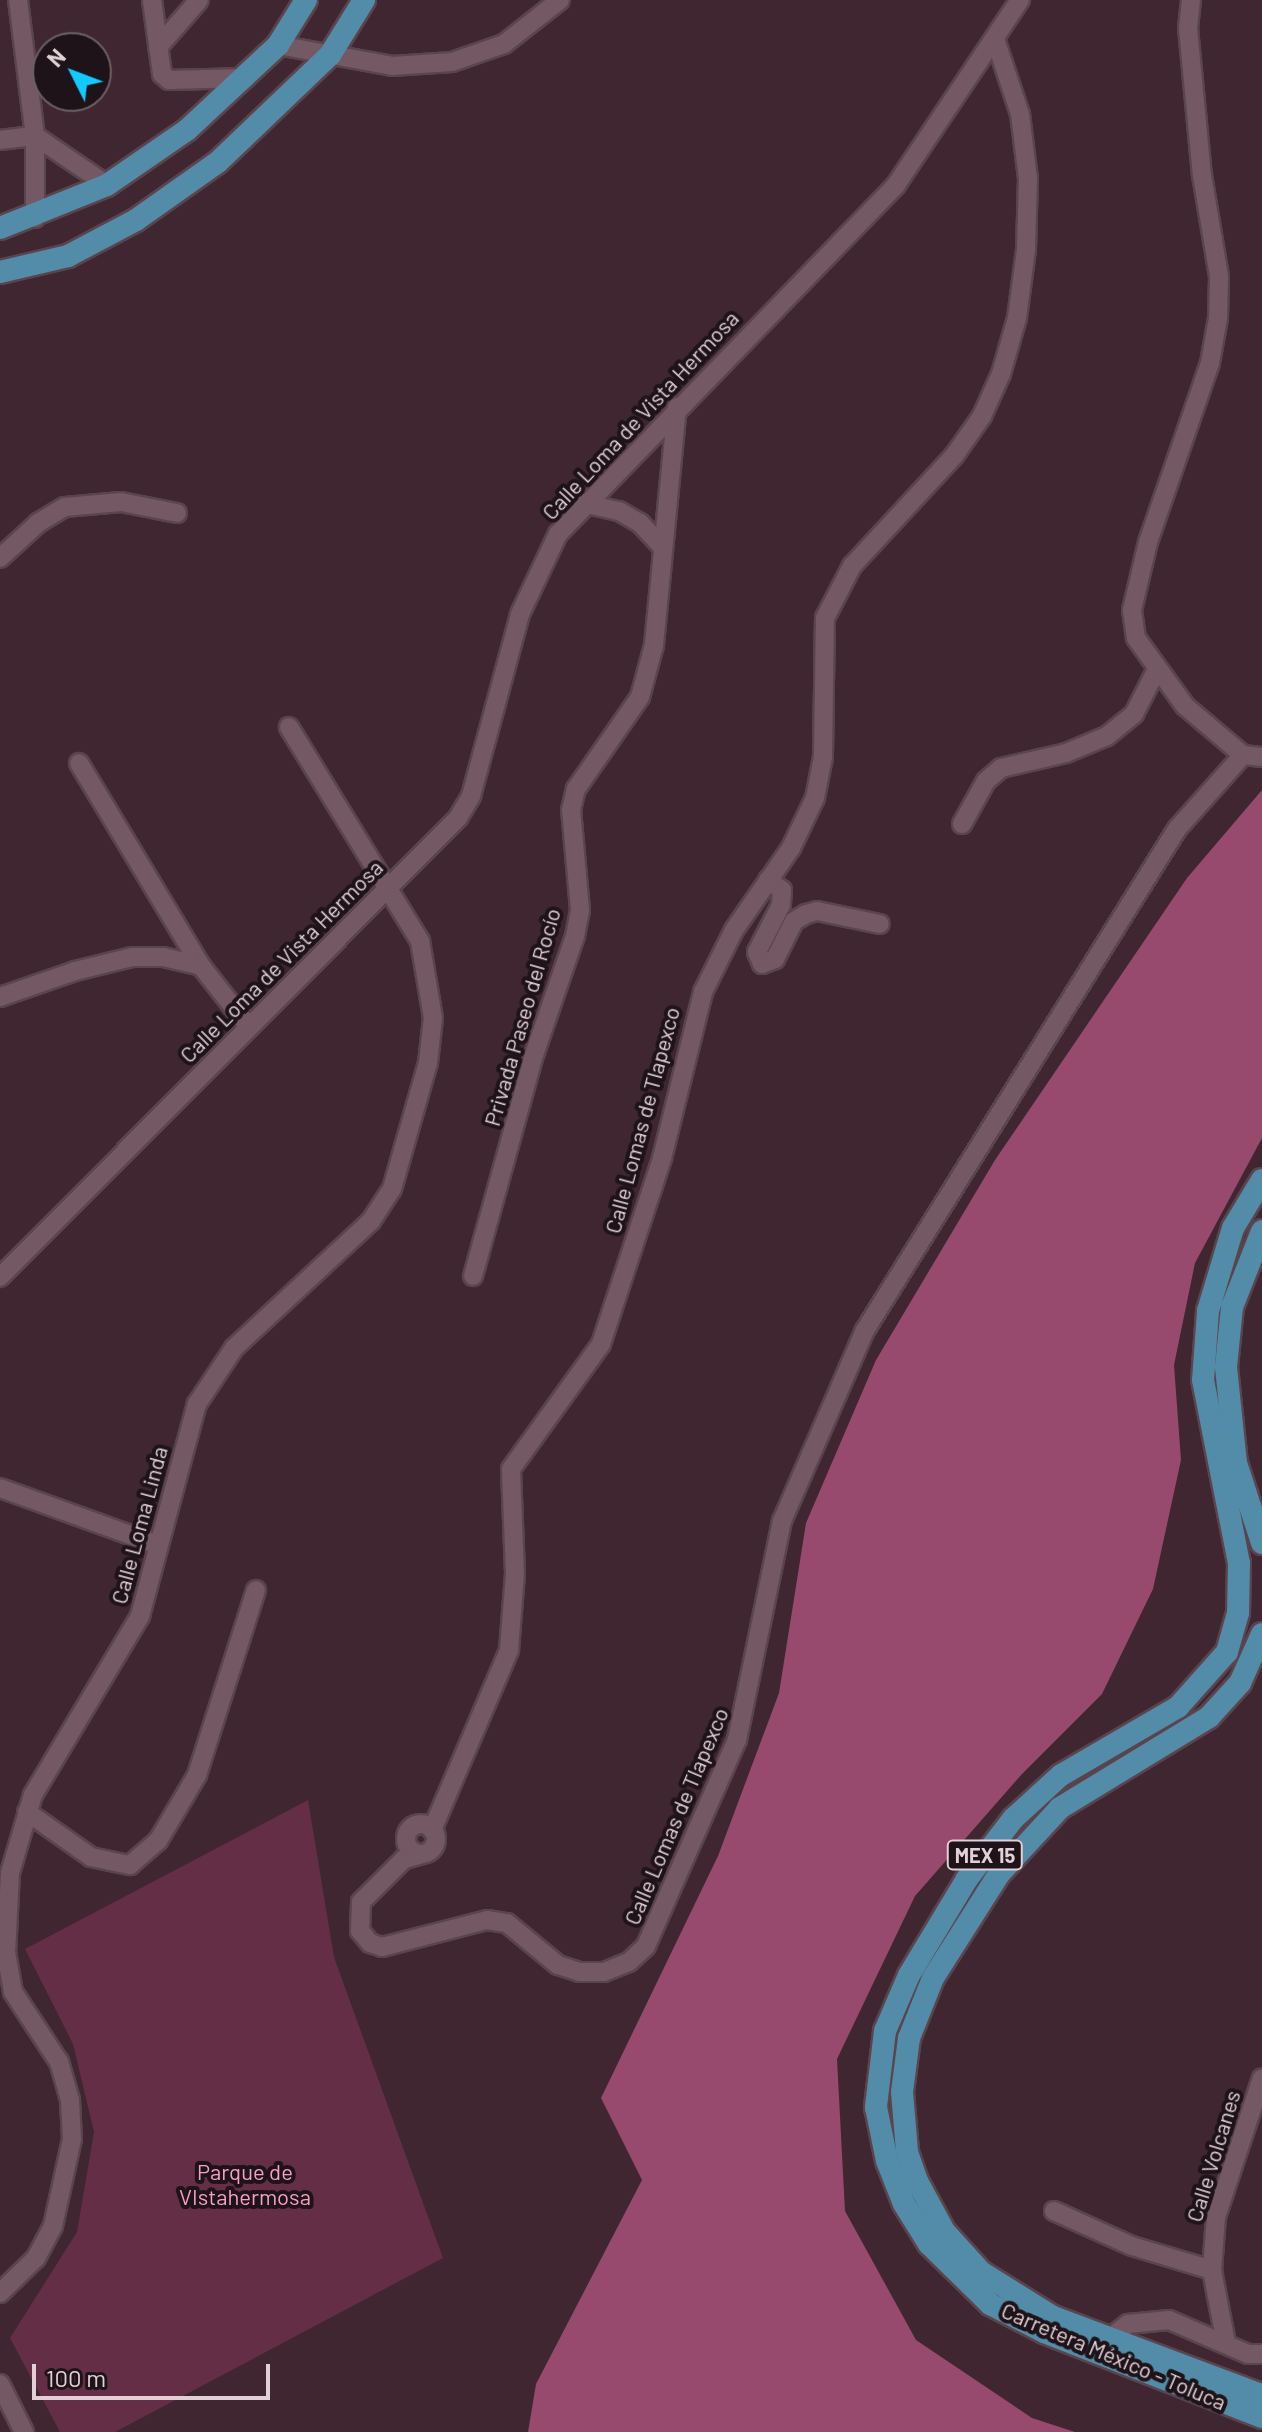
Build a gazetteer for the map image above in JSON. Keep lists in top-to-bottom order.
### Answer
{
  "streets": {
    "main road": ["MEX 15", "Carretera México - Toluca"],
    "street": [
      "Calle Loma de Vista Hermosa",
      "Privada Paseo del Rocío",
      "Calle Lomas de Tlapexco",
      "Calle Loma Linda",
      "Calle Volcanes"
    ]
  },
  "crossings": [
    ["Calle Loma de Vista Hermosa", "Privada Paseo del Rocío"],
    ["Calle Loma de Vista Hermosa", "Calle Lomas de Tlapexco"],
    ["Calle Loma de Vista Hermosa", "Calle Loma Linda"]
  ],
  "parks": ["Parque de VIstahermosa"],
  "scale_bar": "100 m",
  "north": "top left"
}
